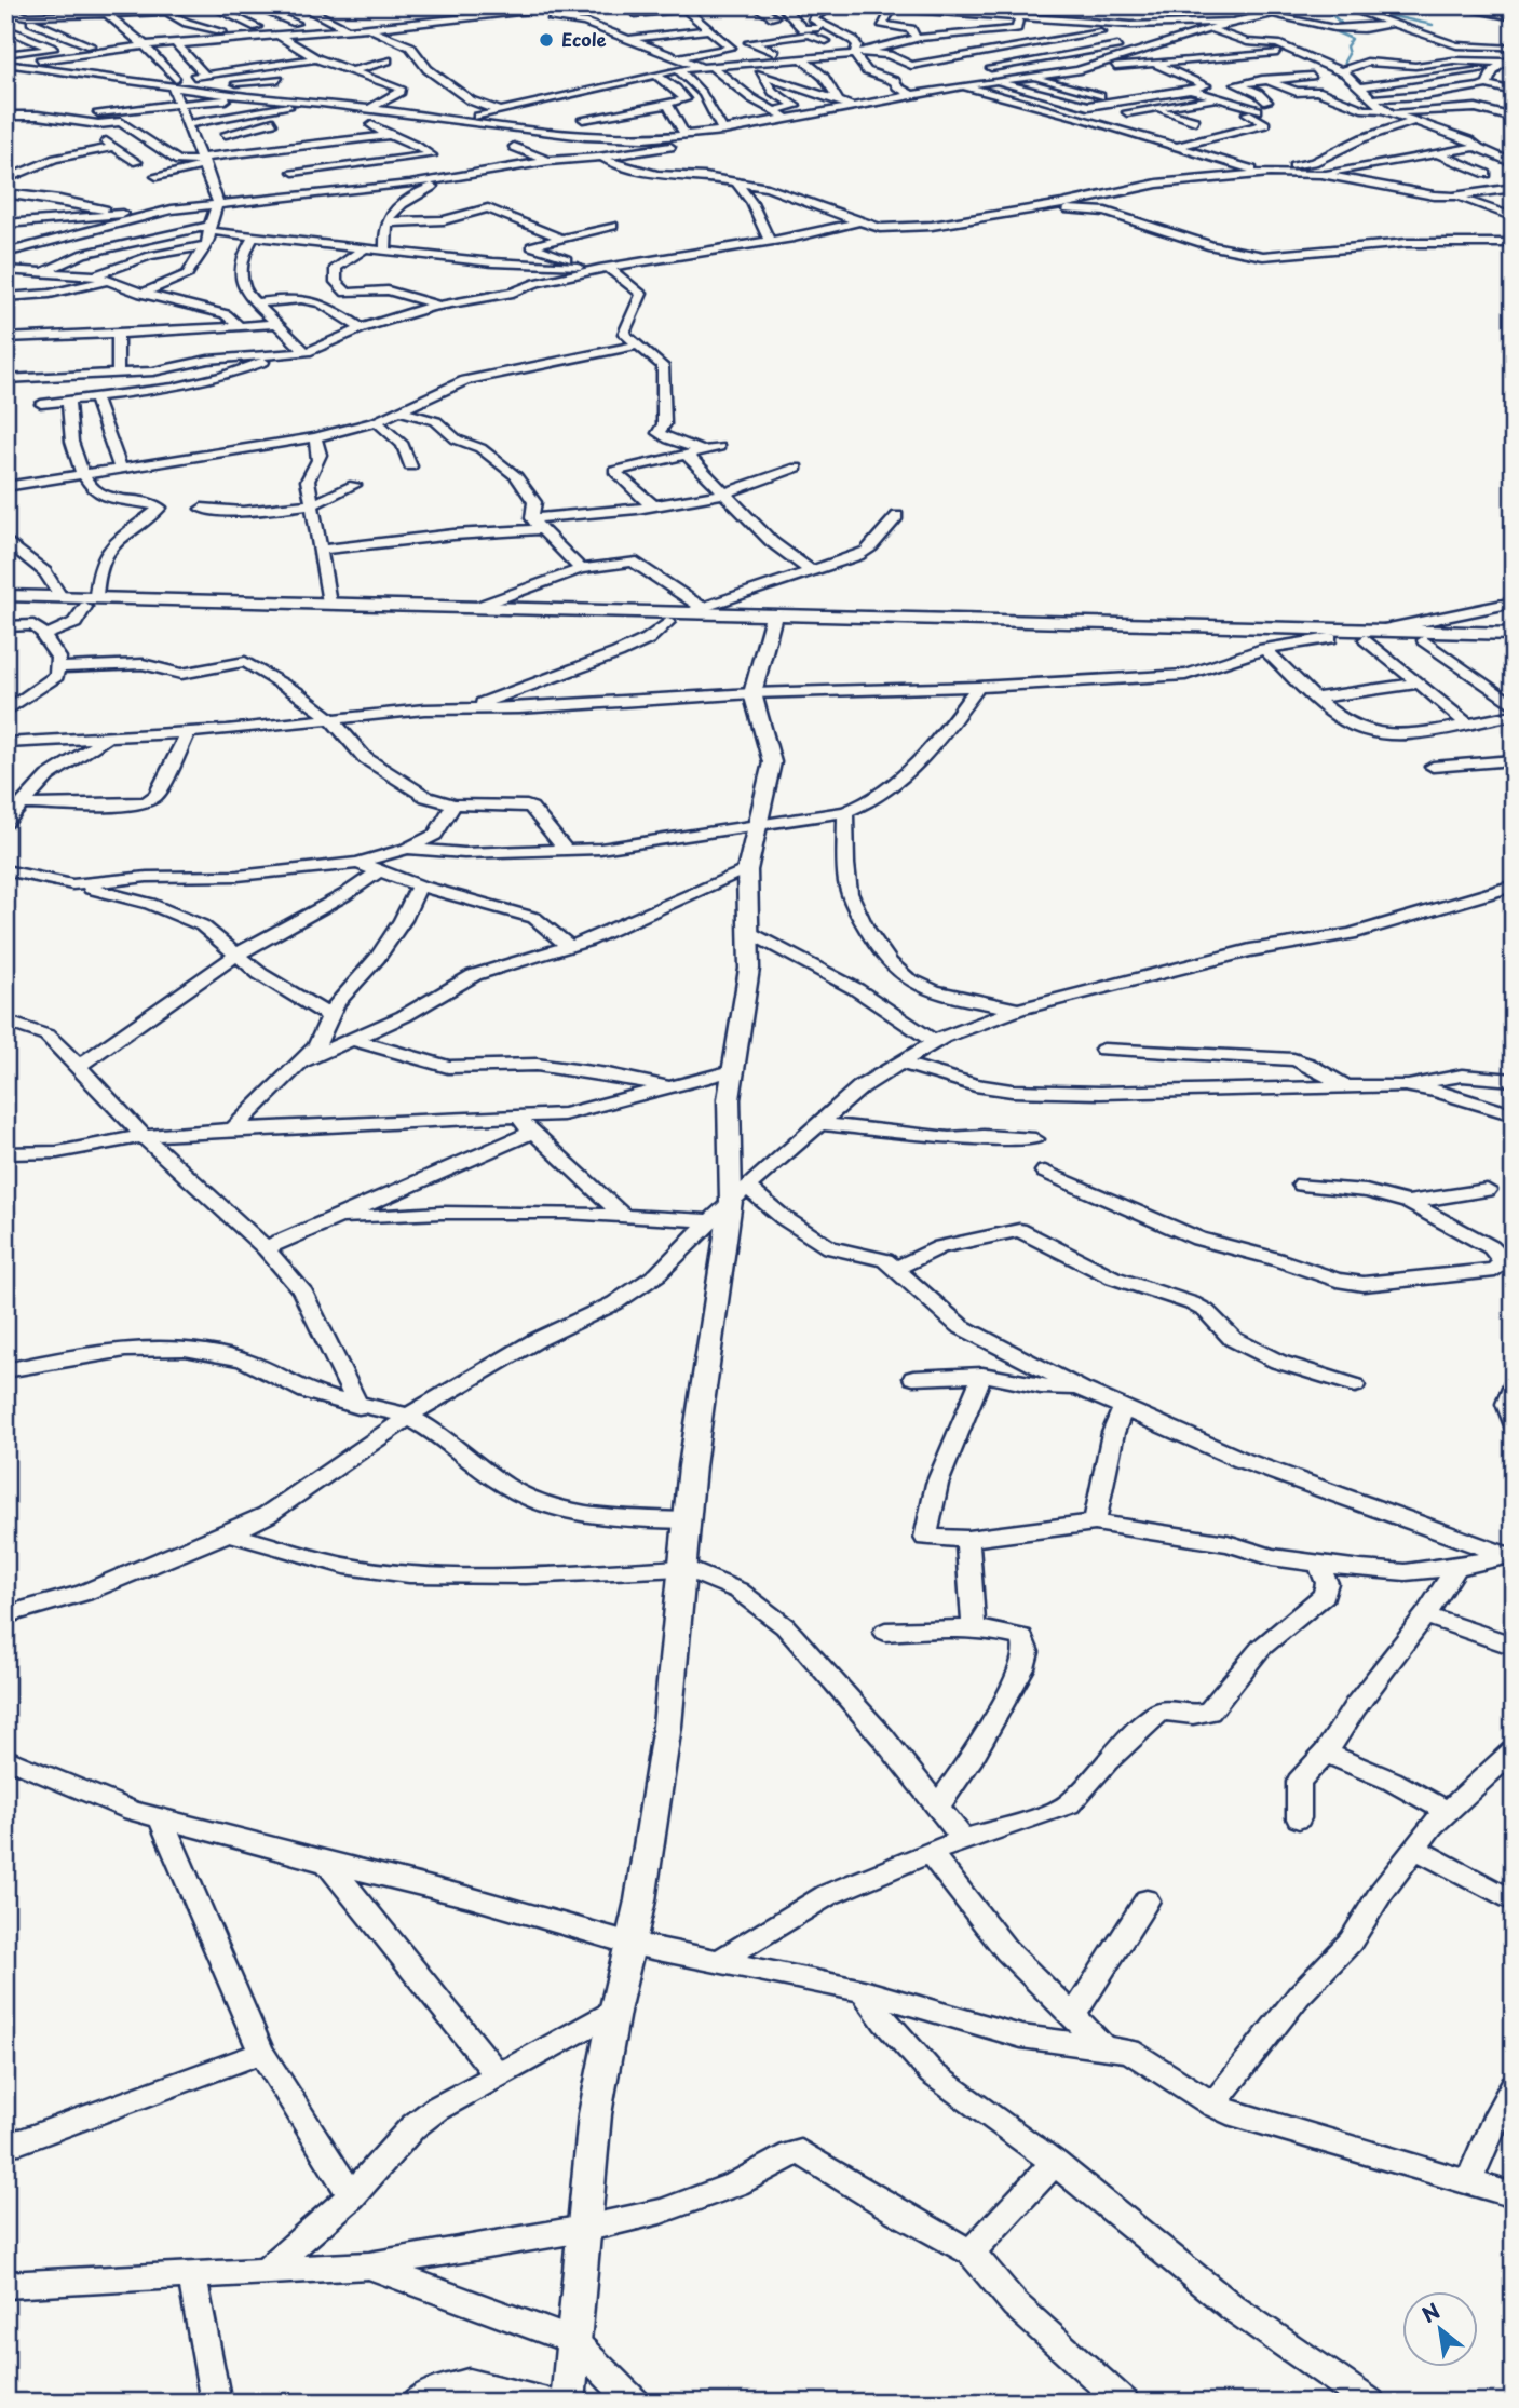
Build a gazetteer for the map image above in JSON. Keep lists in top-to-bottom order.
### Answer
{
  "places": ["Ecole"],
  "north": "top left"
}
